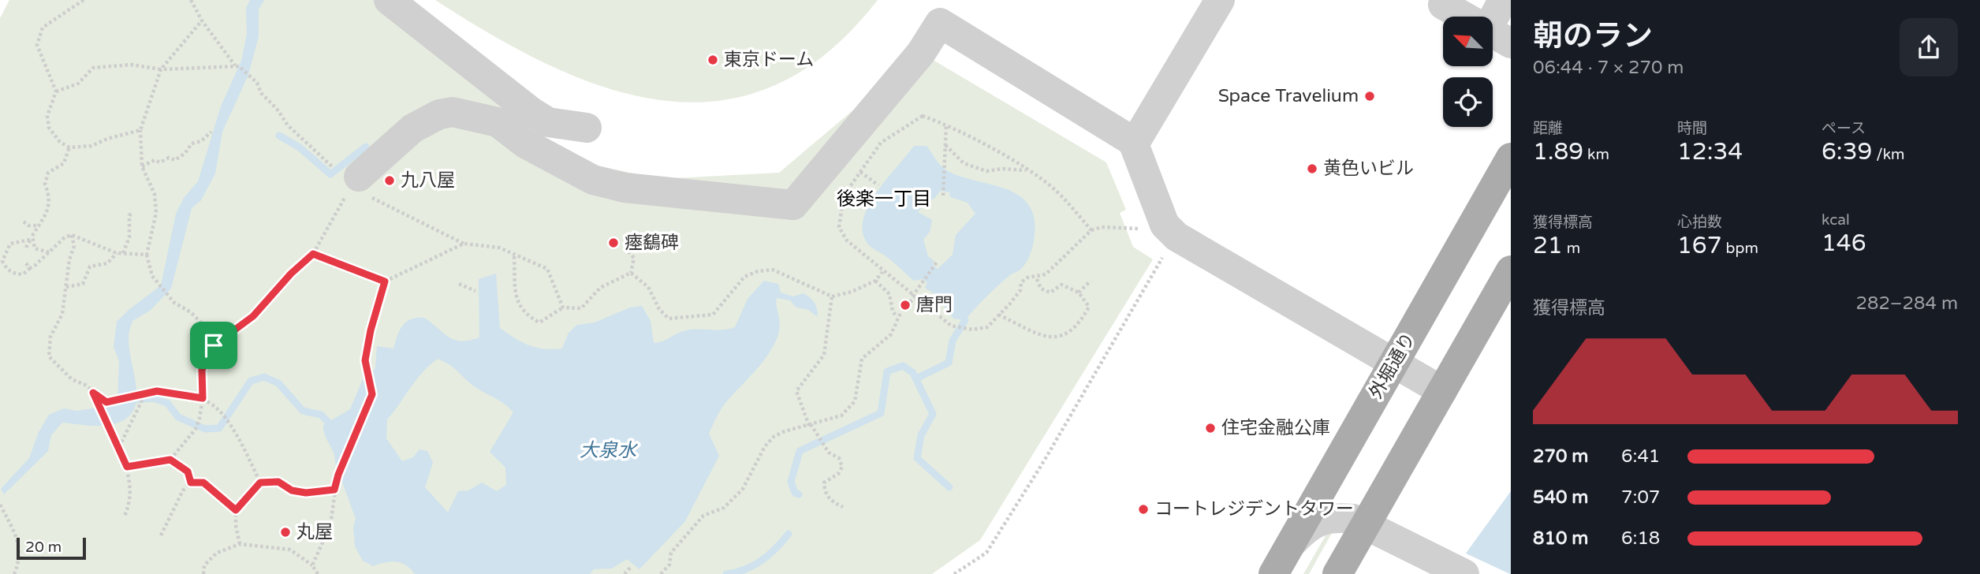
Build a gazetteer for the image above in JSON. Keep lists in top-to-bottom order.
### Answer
{
  "streets": {
    "main road": ["外堀通り"]
  },
  "districts": ["後楽一丁目"],
  "water": ["大泉水"],
  "places": [
    "東京ドーム",
    "Space Travelium",
    "黄色いビル",
    "九八屋",
    "瘞鷂碑",
    "唐門",
    "住宅金融公庫",
    "コートレジデントタワー",
    "丸屋"
  ],
  "scale_bar": "20 m",
  "north": "top left",
  "page": {
    "heading": ["朝のラン", "06:44 · 7 × 270 m"],
    "stats": [
      ["距離", "1.89 km"],
      ["時間", "12:34"],
      ["ペース", "6:39 /km"],
      ["獲得標高", "21 m"],
      ["心拍数", "167 bpm"],
      ["kcal", "146"]
    ],
    "chart": ["獲得標高", "282–284 m"],
    "list": [
      {
        "name": "270 m",
        "note": "6:41"
      },
      {
        "name": "540 m",
        "note": "7:07"
      },
      {
        "name": "810 m",
        "note": "6:18"
      }
    ],
    "scale": "20 m"
  }
}
